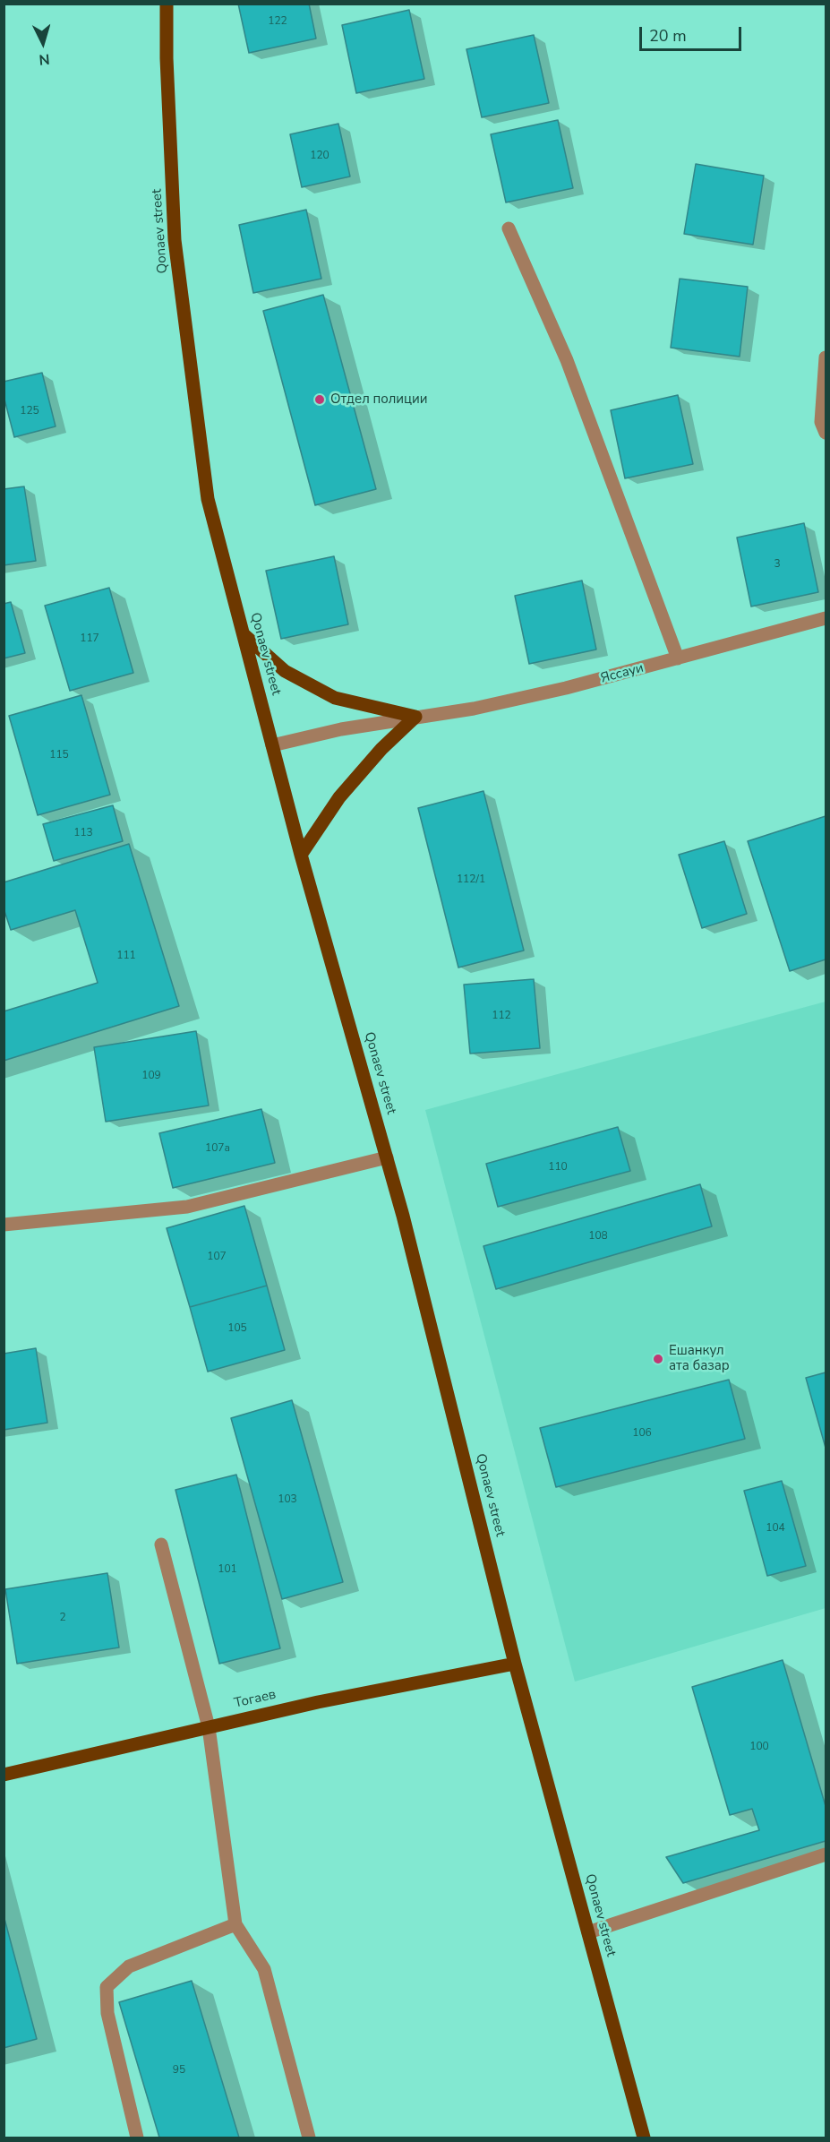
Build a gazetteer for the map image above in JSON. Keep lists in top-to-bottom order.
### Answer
{
  "streets": {
    "main road": ["Qonaev street", "Тогаев"],
    "street": ["Яссауи"]
  },
  "crossings": [
    ["Qonaev street", "Яссауи"],
    ["Qonaev street", "Тогаев"]
  ],
  "places": ["Отдел полиции", "Ешанкул ата базар"],
  "house_numbers": [
    "122",
    "120",
    "125",
    "3",
    "117",
    "115",
    "113",
    "112/1",
    "111",
    "112",
    "109",
    "107а",
    "110",
    "108",
    "107",
    "105",
    "106",
    "103",
    "104",
    "101",
    "2",
    "100",
    "95"
  ],
  "scale_bar": "20 m",
  "north": "bottom"
}
